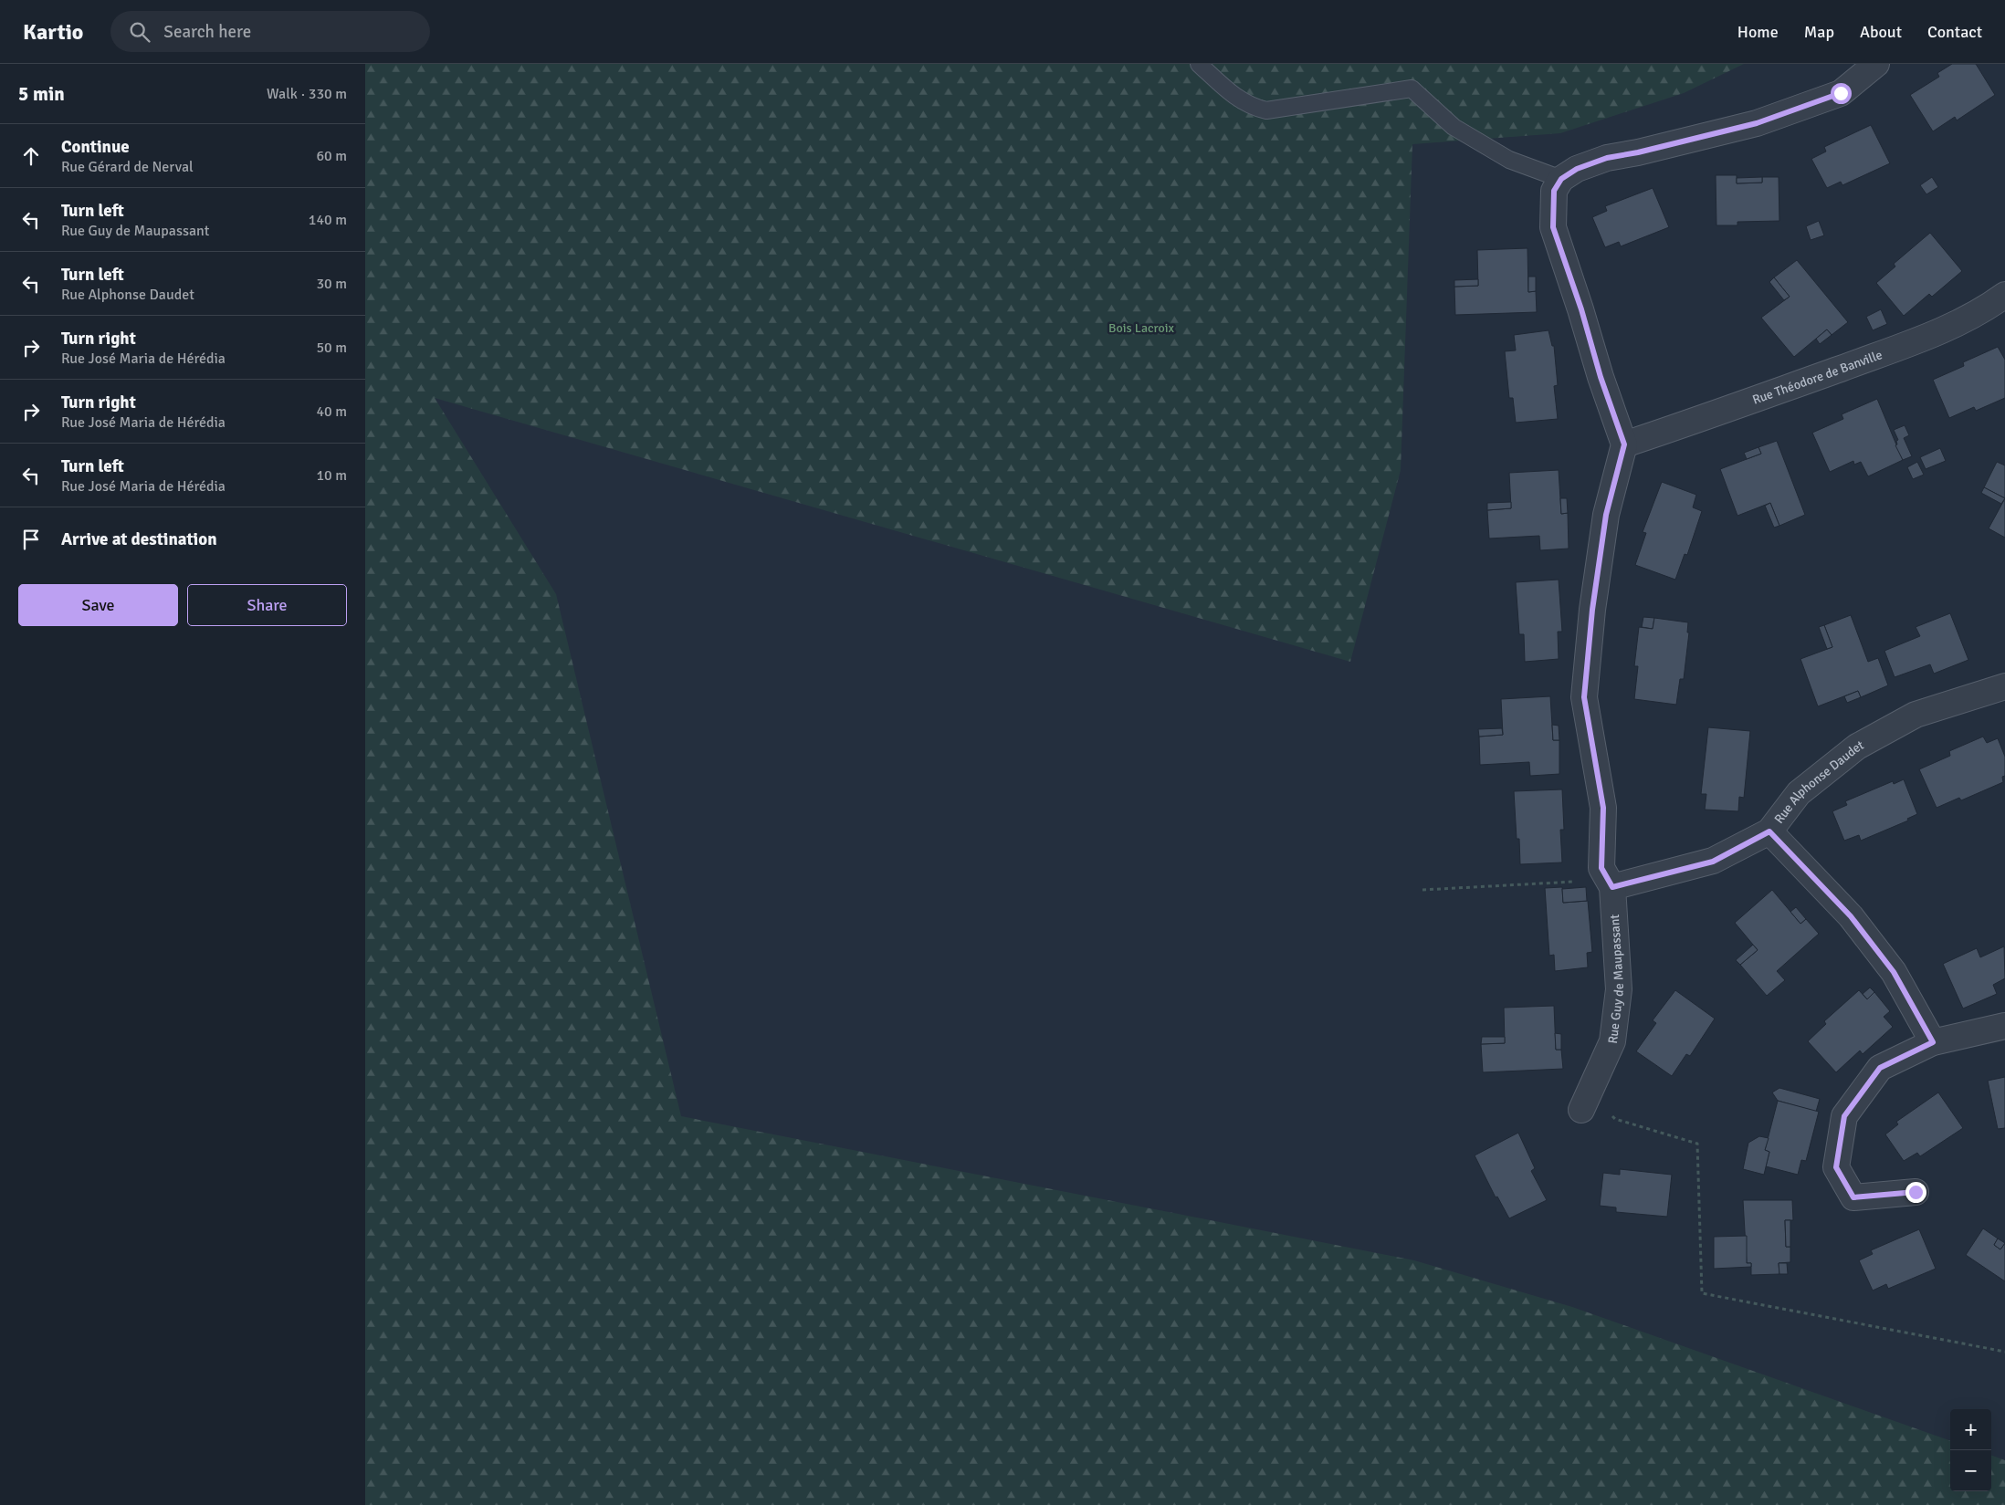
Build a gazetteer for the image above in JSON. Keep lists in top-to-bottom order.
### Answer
{
  "streets": {
    "street": ["Rue Théodore de Banville", "Rue Alphonse Daudet", "Rue Guy de Maupassant"]
  },
  "crossings": [
    ["Rue Théodore de Banville", "Rue Guy de Maupassant"],
    ["Rue Alphonse Daudet", "Rue Guy de Maupassant"]
  ],
  "parks": ["Bois Lacroix"],
  "page": {
    "header": "Kartio",
    "search": "Search here",
    "nav": [
      "Home",
      "Map",
      "About",
      "Contact"
    ],
    "heading": ["5 min", "Walk · 330 m"],
    "list": [
      ["Continue", "Rue Gérard de Nerval", "60 m"],
      ["Turn left", "Rue Guy de Maupassant", "140 m"],
      ["Turn left", "Rue Alphonse Daudet", "30 m"],
      ["Turn right", "Rue José Maria de Hérédia", "50 m"],
      ["Turn right", "Rue José Maria de Hérédia", "40 m"],
      ["Turn left", "Rue José Maria de Hérédia", "10 m"],
      "Arrive at destination"
    ],
    "buttons": ["Save", "Share"],
    "map_buttons": ["+", "−"]
  }
}
